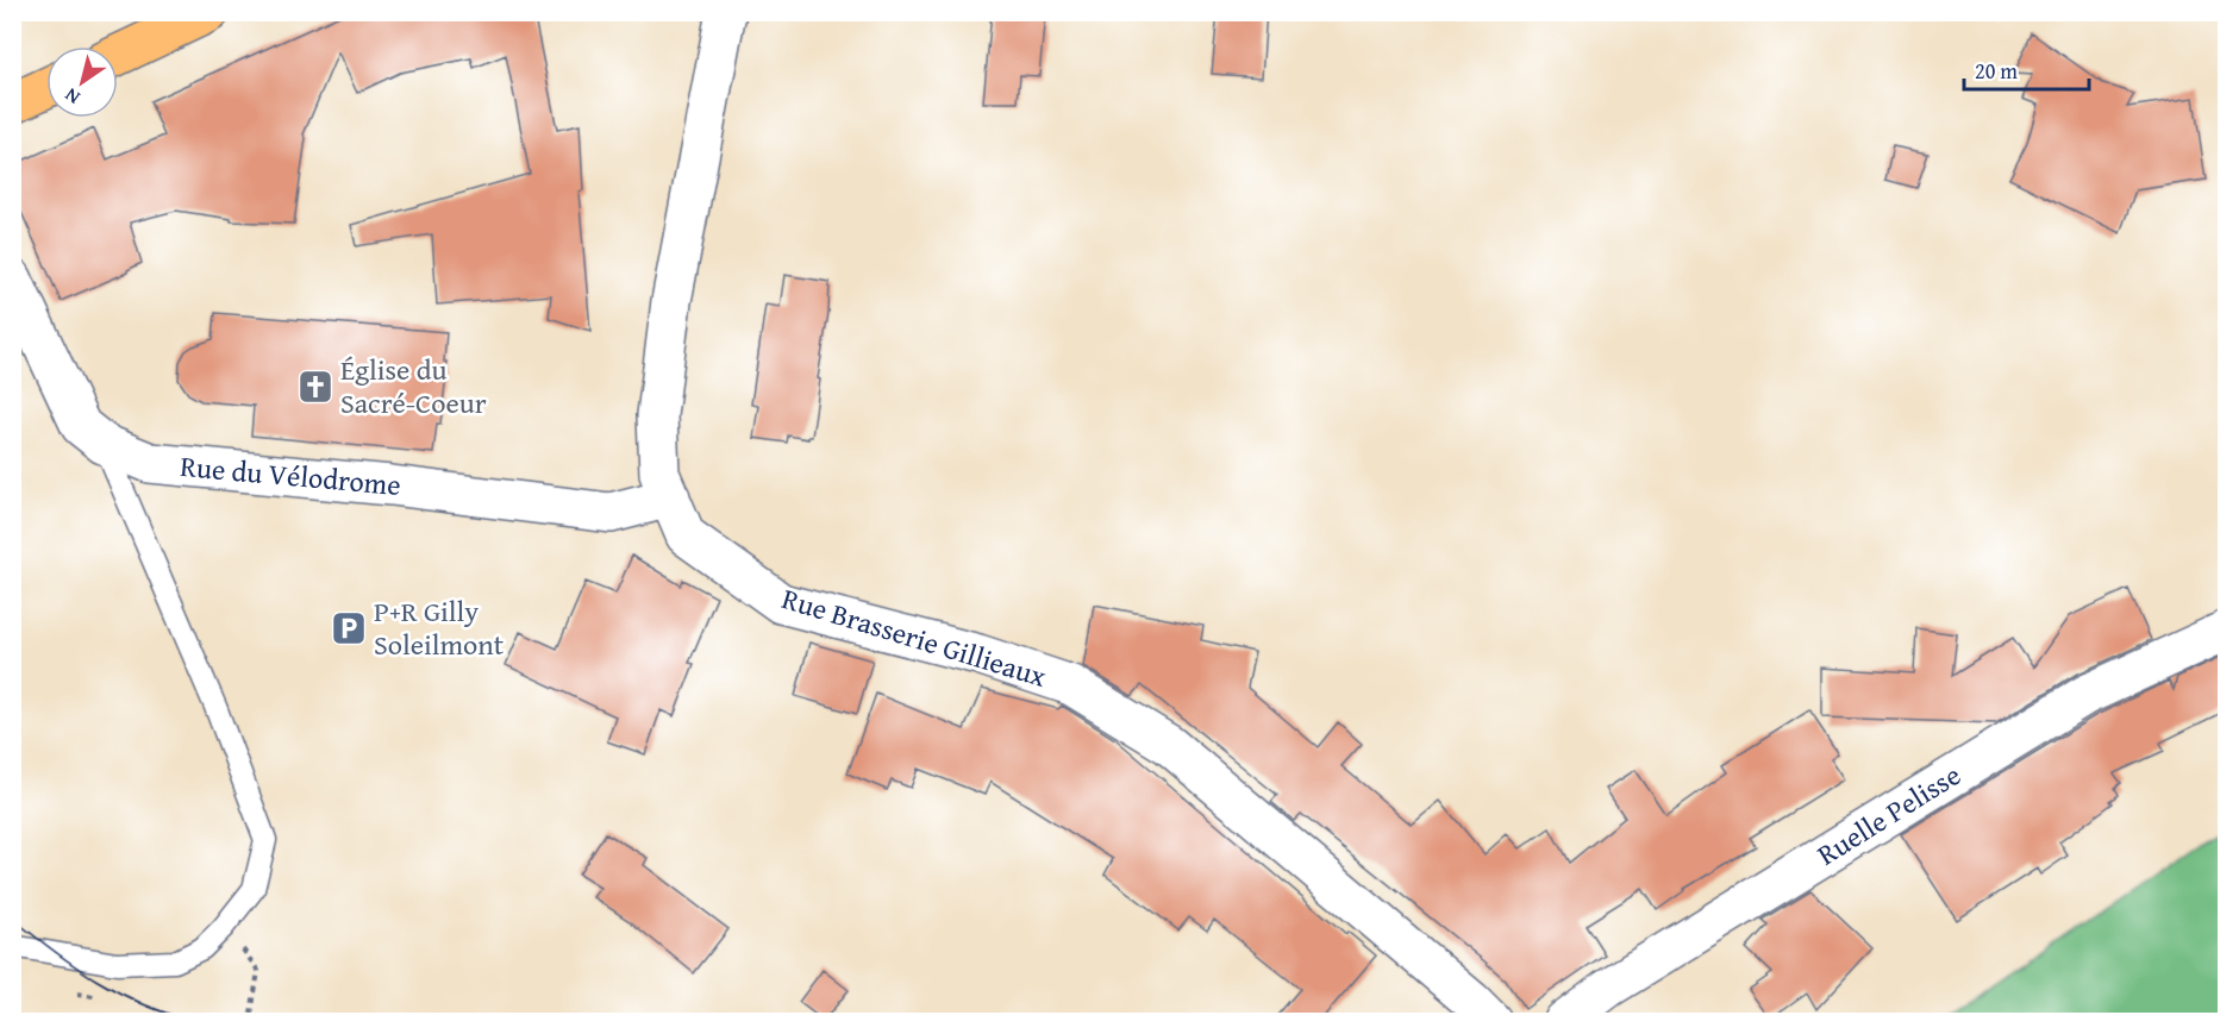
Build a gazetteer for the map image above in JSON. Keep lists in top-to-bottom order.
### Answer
{
  "streets": {
    "street": ["Rue du Vélodrome", "Rue Brasserie Gillieaux", "Ruelle Pelisse"]
  },
  "crossings": [
    ["Rue du Vélodrome", "Rue Brasserie Gillieaux"]
  ],
  "places": {
    "church": ["Église du Sacré-Coeur"],
    "parking": ["P+R Gilly Soleilmont"]
  },
  "scale_bar": "20 m",
  "north": "bottom left"
}
